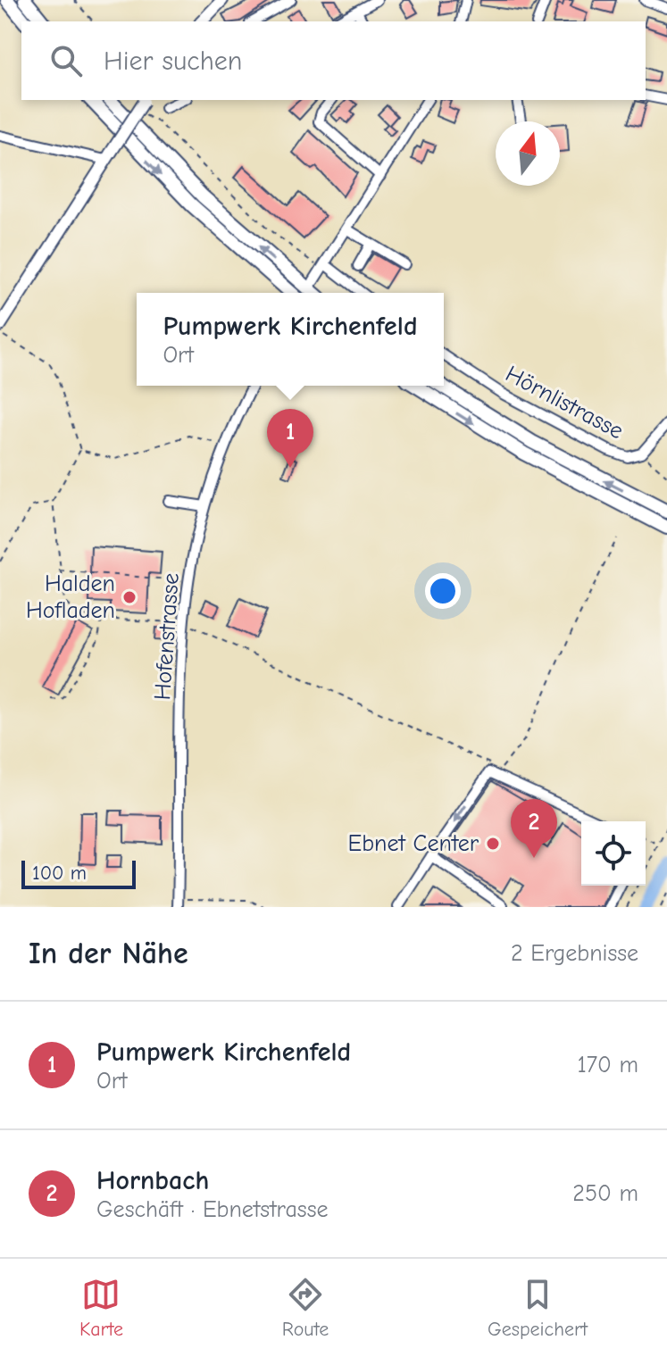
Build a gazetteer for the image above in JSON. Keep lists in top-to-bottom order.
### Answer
{
  "streets": {
    "street": ["Hörnlistrasse", "Hofenstrasse"]
  },
  "places": ["Halden Hofladen", "Ebnet Center"],
  "scale_bar": "100 m",
  "north": "top",
  "page": {
    "search": "Hier suchen",
    "popup": ["Pumpwerk Kirchenfeld", "Ort"],
    "pins": ["1", "2"],
    "scale": "100 m",
    "heading": ["In der Nähe", "2 Ergebnisse"],
    "list": [
      {
        "mark": "1",
        "name": "Pumpwerk Kirchenfeld",
        "note": "Ort",
        "value": "170 m"
      },
      {
        "mark": "2",
        "name": "Hornbach",
        "note": "Geschäft · Ebnetstrasse",
        "value": "250 m"
      }
    ],
    "nav": ["Karte", "Route", "Gespeichert"]
  }
}
